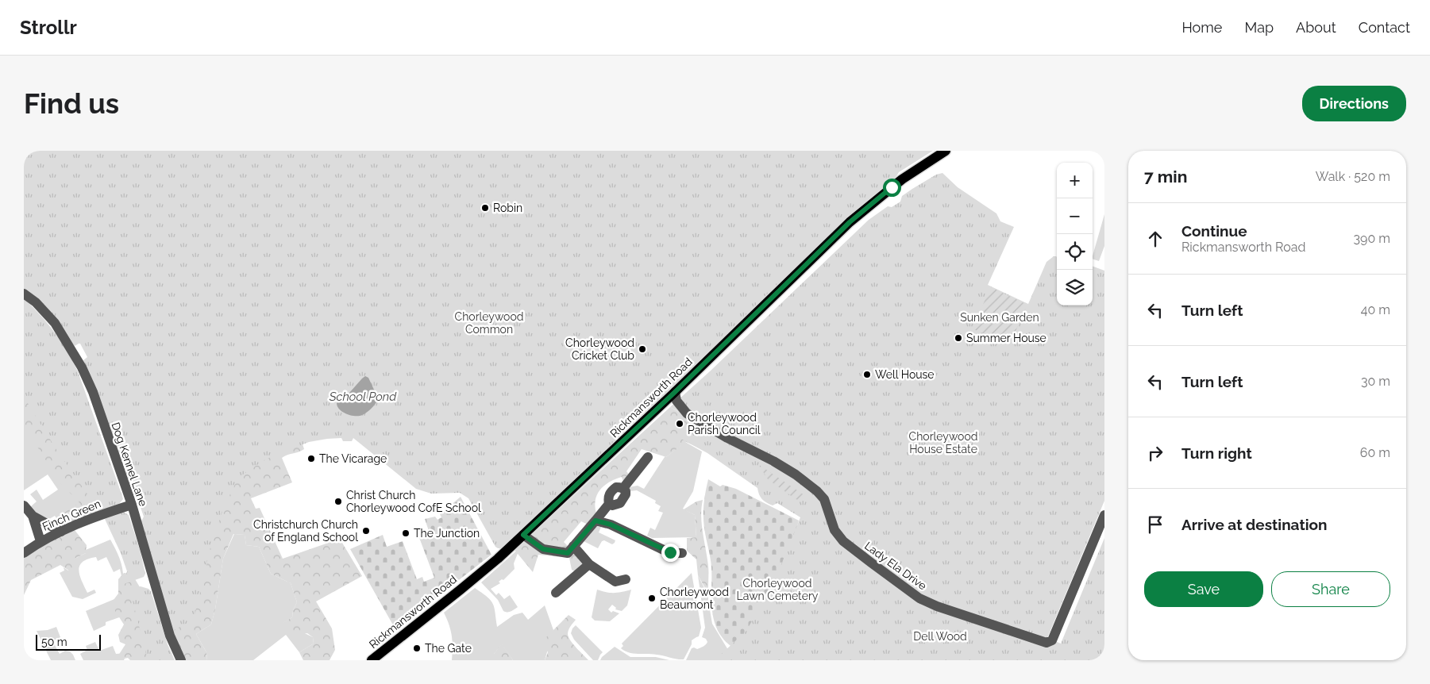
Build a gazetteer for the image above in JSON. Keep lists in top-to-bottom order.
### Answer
{
  "streets": {
    "main road": ["Rickmansworth Road"],
    "street": ["Dog Kennel Lane", "Finch Green", "Lady Ela Drive"]
  },
  "crossings": [
    ["Rickmansworth Road", "Lady Ela Drive"],
    ["Dog Kennel Lane", "Finch Green"]
  ],
  "water": ["School Pond"],
  "parks": [
    "Chorleywood Common",
    "Sunken Garden",
    "Chorleywood House Estate",
    "Chorleywood Lawn Cemetery",
    "Dell Wood"
  ],
  "places": [
    "Robin",
    "Summer House",
    "Chorleywood Cricket Club",
    "Well House",
    "Chorleywood Parish Council",
    "The Vicarage",
    "Christ Church Chorleywood CofE School",
    "Christchurch Church of England School",
    "The Junction",
    "Chorleywood Beaumont",
    "The Gate"
  ],
  "scale_bar": "50 m",
  "page": {
    "header": "Strollr",
    "nav": [
      "Home",
      "Map",
      "About",
      "Contact"
    ],
    "buttons": [
      "Directions",
      ["Save", "Share"]
    ],
    "title": "Find us",
    "heading": ["7 min", "Walk · 520 m"],
    "map_buttons": ["+", "−"],
    "list": [
      ["Continue", "Rickmansworth Road", "390 m"],
      ["Turn left", "40 m"],
      ["Turn left", "30 m"],
      ["Turn right", "60 m"],
      "Arrive at destination"
    ],
    "scale": "50 m"
  }
}
